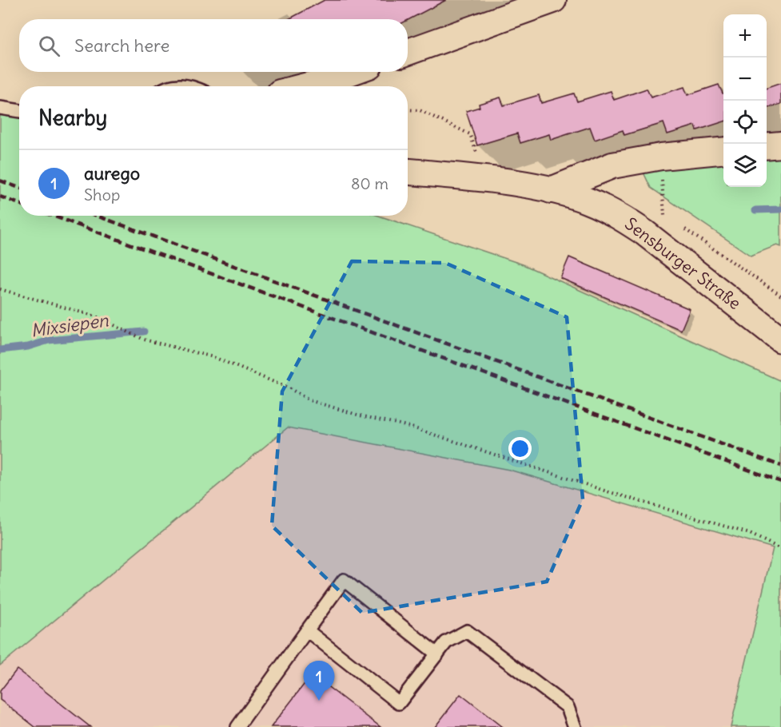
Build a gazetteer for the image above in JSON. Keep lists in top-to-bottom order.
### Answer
{
  "streets": {
    "street": ["Sensburger Straße"]
  },
  "water": ["Mixsiepen"],
  "page": {
    "map_buttons": ["+", "−"],
    "search": "Search here",
    "heading": "Nearby",
    "list": [
      {
        "mark": "1",
        "name": "aurego",
        "note": "Shop",
        "value": "80 m"
      }
    ],
    "pins": "1"
  }
}
